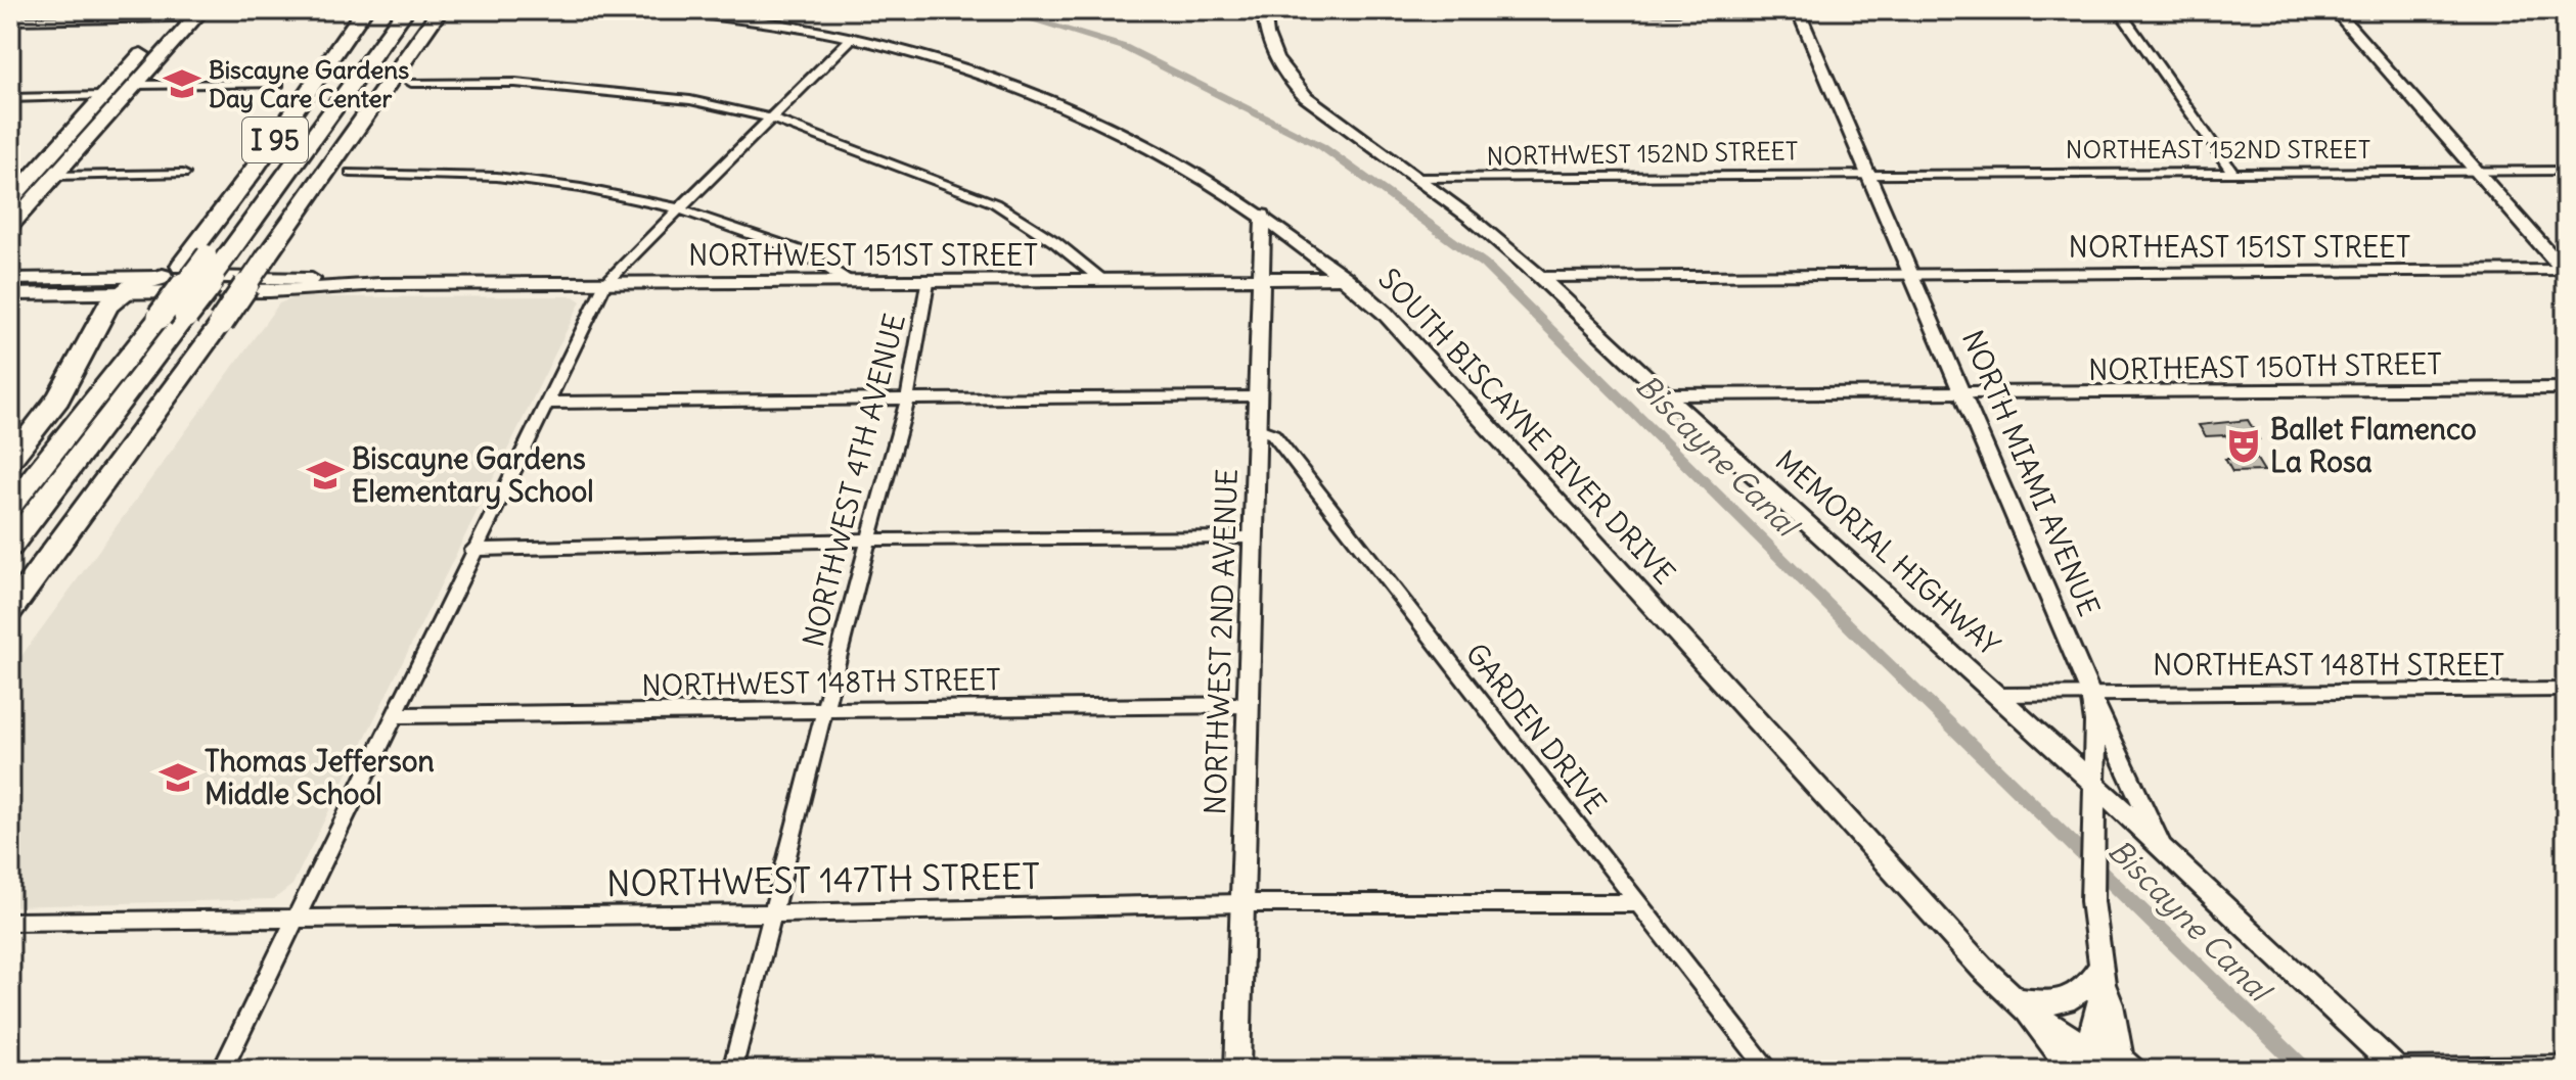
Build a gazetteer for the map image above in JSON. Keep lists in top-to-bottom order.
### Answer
{
  "streets": {
    "highway": ["I 95"],
    "street": [
      "NORTHEAST 152ND STREET",
      "NORTHWEST 152ND STREET",
      "NORTHEAST 151ST STREET",
      "NORTHWEST 151ST STREET",
      "NORTHEAST 150TH STREET",
      "SOUTH BISCAYNE RIVER DRIVE",
      "NORTH MIAMI AVENUE",
      "NORTHWEST 4TH AVENUE",
      "MEMORIAL HIGHWAY",
      "NORTHWEST 2ND AVENUE",
      "NORTHEAST 148TH STREET",
      "NORTHWEST 148TH STREET",
      "GARDEN DRIVE",
      "NORTHWEST 147TH STREET"
    ]
  },
  "crossings": [
    ["NORTHEAST 152ND STREET", "NORTHWEST 152ND STREET"],
    ["NORTHEAST 152ND STREET", "NORTH MIAMI AVENUE"],
    ["NORTHWEST 152ND STREET", "NORTH MIAMI AVENUE"],
    ["NORTHWEST 152ND STREET", "MEMORIAL HIGHWAY"],
    ["NORTHEAST 151ST STREET", "NORTH MIAMI AVENUE"],
    ["NORTHWEST 151ST STREET", "SOUTH BISCAYNE RIVER DRIVE"],
    ["NORTHWEST 151ST STREET", "NORTHWEST 4TH AVENUE"],
    ["NORTHWEST 151ST STREET", "NORTHWEST 2ND AVENUE"],
    ["NORTHEAST 150TH STREET", "NORTH MIAMI AVENUE"],
    ["NORTHEAST 150TH STREET", "MEMORIAL HIGHWAY"],
    ["SOUTH BISCAYNE RIVER DRIVE", "NORTH MIAMI AVENUE"],
    ["SOUTH BISCAYNE RIVER DRIVE", "NORTHWEST 2ND AVENUE"],
    ["NORTH MIAMI AVENUE", "MEMORIAL HIGHWAY"],
    ["NORTH MIAMI AVENUE", "NORTHEAST 148TH STREET"],
    ["NORTHWEST 4TH AVENUE", "NORTHWEST 148TH STREET"],
    ["NORTHWEST 4TH AVENUE", "NORTHWEST 147TH STREET"],
    ["NORTHWEST 2ND AVENUE", "NORTHWEST 148TH STREET"],
    ["NORTHWEST 2ND AVENUE", "GARDEN DRIVE"],
    ["NORTHWEST 2ND AVENUE", "NORTHWEST 147TH STREET"],
    ["GARDEN DRIVE", "NORTHWEST 147TH STREET"]
  ],
  "water": ["Biscayne Canal"],
  "places": {
    "school or university": ["Biscayne Gardens Day Care Center", "Biscayne Gardens Elementary School", "Thomas Jefferson Middle School"],
    "theatre": ["Ballet Flamenco La Rosa"]
  }
}
